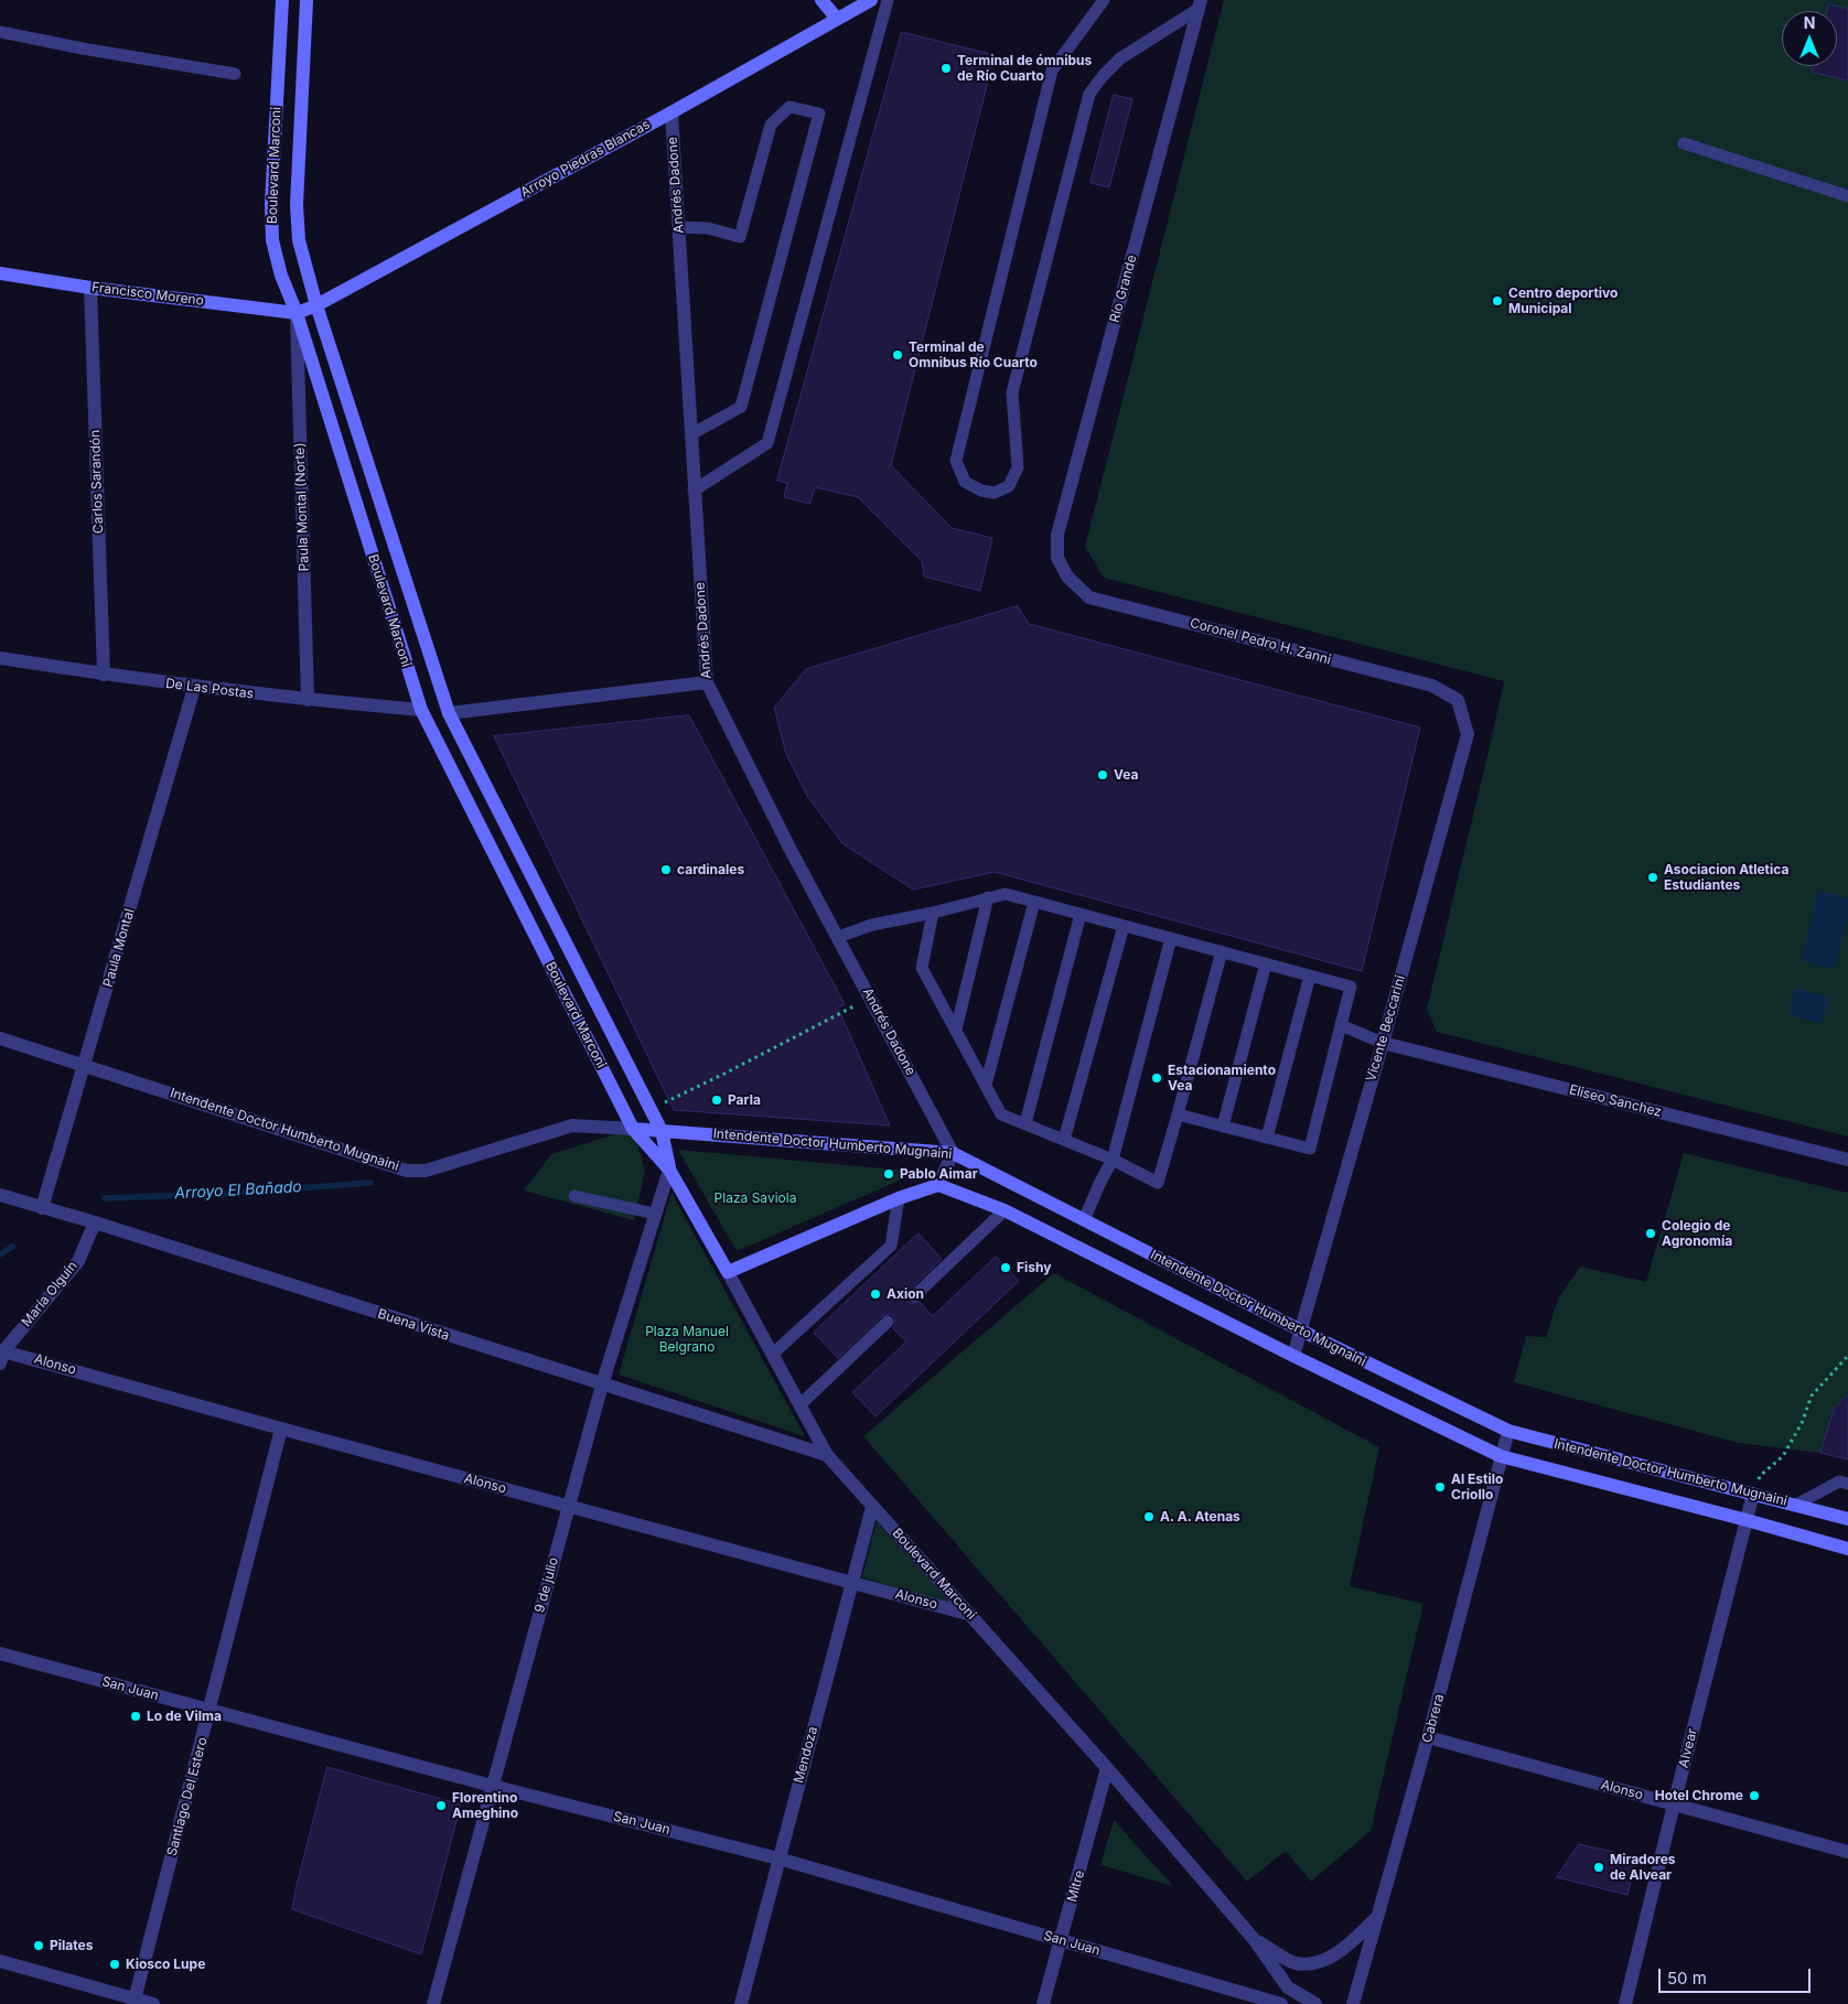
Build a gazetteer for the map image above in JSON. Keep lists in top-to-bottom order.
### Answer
{
  "streets": {
    "main road": [
      "Arroyo Piedras Blancas",
      "Boulevard Marconi",
      "Francisco Moreno",
      "Intendente Doctor Humberto Mugnaini"
    ],
    "street": [
      "Andrés Dadone",
      "Río Grande",
      "Carlos Sarandón",
      "Paula Montal (Norte)",
      "Coronel Pedro H. Zanni",
      "De Las Postas",
      "Paula Montal",
      "Vicente Beccarini",
      "Eliseo Sanchez",
      "María Olguín",
      "Buena Vista",
      "Alonso",
      "9 de julio",
      "San Juan",
      "Cabrera",
      "Alvear",
      "Mendoza",
      "Santiago Del Estero",
      "Mitre"
    ]
  },
  "crossings": [
    ["Arroyo Piedras Blancas", "Boulevard Marconi"],
    ["Arroyo Piedras Blancas", "Andrés Dadone"],
    ["Arroyo Piedras Blancas", "Francisco Moreno"],
    ["Arroyo Piedras Blancas", "Paula Montal (Norte)"],
    ["Boulevard Marconi", "Francisco Moreno"],
    ["Boulevard Marconi", "Paula Montal (Norte)"],
    ["Boulevard Marconi", "De Las Postas"],
    ["Boulevard Marconi", "Intendente Doctor Humberto Mugnaini"],
    ["Boulevard Marconi", "Buena Vista"],
    ["Boulevard Marconi", "Alonso"],
    ["Boulevard Marconi", "9 de julio"],
    ["Boulevard Marconi", "Cabrera"],
    ["Boulevard Marconi", "Mendoza"],
    ["Boulevard Marconi", "Mitre"],
    ["Andrés Dadone", "Intendente Doctor Humberto Mugnaini"],
    ["Río Grande", "Coronel Pedro H. Zanni"],
    ["Francisco Moreno", "Carlos Sarandón"],
    ["Francisco Moreno", "Paula Montal (Norte)"],
    ["Carlos Sarandón", "De Las Postas"],
    ["Paula Montal (Norte)", "De Las Postas"],
    ["Coronel Pedro H. Zanni", "Vicente Beccarini"],
    ["De Las Postas", "Paula Montal"],
    ["Paula Montal", "Intendente Doctor Humberto Mugnaini"],
    ["Paula Montal", "Buena Vista"],
    ["Vicente Beccarini", "Eliseo Sanchez"],
    ["Vicente Beccarini", "Intendente Doctor Humberto Mugnaini"],
    ["Intendente Doctor Humberto Mugnaini", "Cabrera"],
    ["Intendente Doctor Humberto Mugnaini", "Alvear"],
    ["María Olguín", "Buena Vista"],
    ["María Olguín", "Alonso"],
    ["Buena Vista", "9 de julio"],
    ["Alonso", "9 de julio"],
    ["Alonso", "Cabrera"],
    ["Alonso", "Alvear"],
    ["Alonso", "Mendoza"],
    ["Alonso", "Santiago Del Estero"],
    ["9 de julio", "San Juan"],
    ["San Juan", "Mendoza"],
    ["San Juan", "Santiago Del Estero"],
    ["San Juan", "Mitre"]
  ],
  "water": ["Arroyo El Bañado"],
  "parks": ["Plaza Saviola", "Plaza Manuel Belgrano"],
  "places": [
    "Terminal de ómnibus de Río Cuarto",
    "Centro deportivo Municipal",
    "Terminal de Omnibus Río Cuarto",
    "Vea",
    "cardinales",
    "Asociacion Atletica Estudiantes",
    "Estacionamiento Vea",
    "Parla",
    "Pablo Aimar",
    "Colegio de Agronomía",
    "Fishy",
    "Axion",
    "Al Estilo Criollo",
    "A. A. Atenas",
    "Lo de Vilma",
    "Hotel Chrome",
    "Florentino Ameghino",
    "Miradores de Alvear",
    "Pilates",
    "Kiosco Lupe"
  ],
  "scale_bar": "50 m",
  "north": "top"
}
